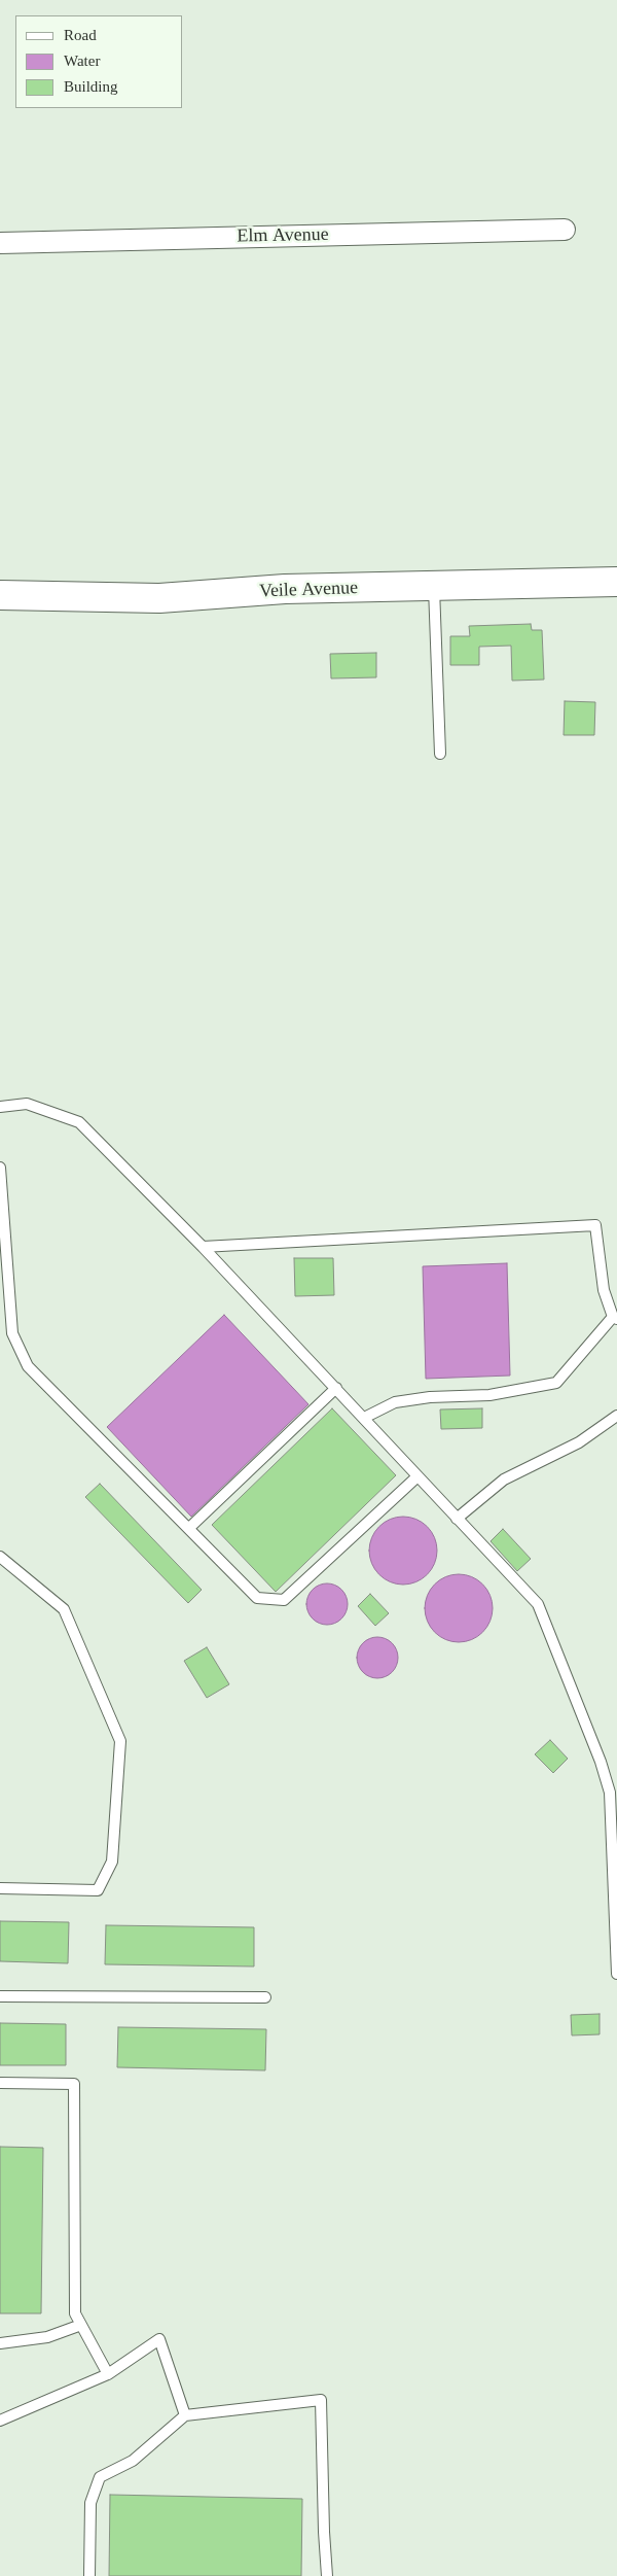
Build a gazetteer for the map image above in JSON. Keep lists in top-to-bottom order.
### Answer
{
  "streets": {
    "street": ["Elm Avenue", "Veile Avenue"]
  },
  "legend": ["Road", "Water", "Building"]
}
